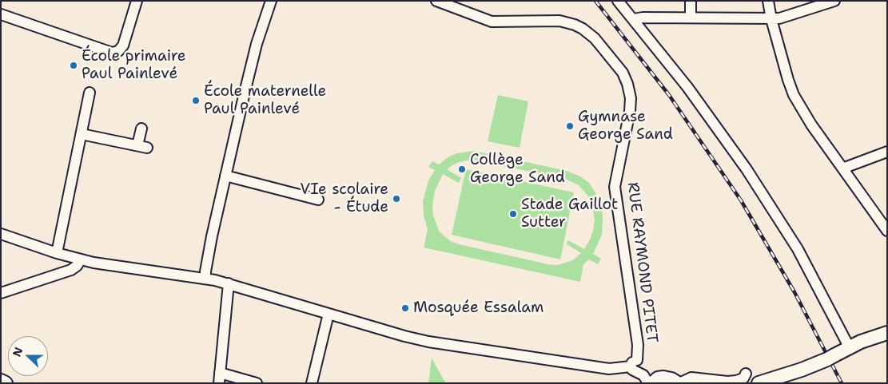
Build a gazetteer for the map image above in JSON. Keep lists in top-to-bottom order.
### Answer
{
  "streets": {
    "street": ["RUE RAYMOND PITET"]
  },
  "places": [
    "École primaire Paul Painlevé",
    "École maternelle Paul Painlevé",
    "Gymnase George Sand",
    "Collège George Sand",
    "VIe scolaire - Étude",
    "Stade Gaillot Sutter",
    "Mosquée Essalam"
  ],
  "north": "left"
}
